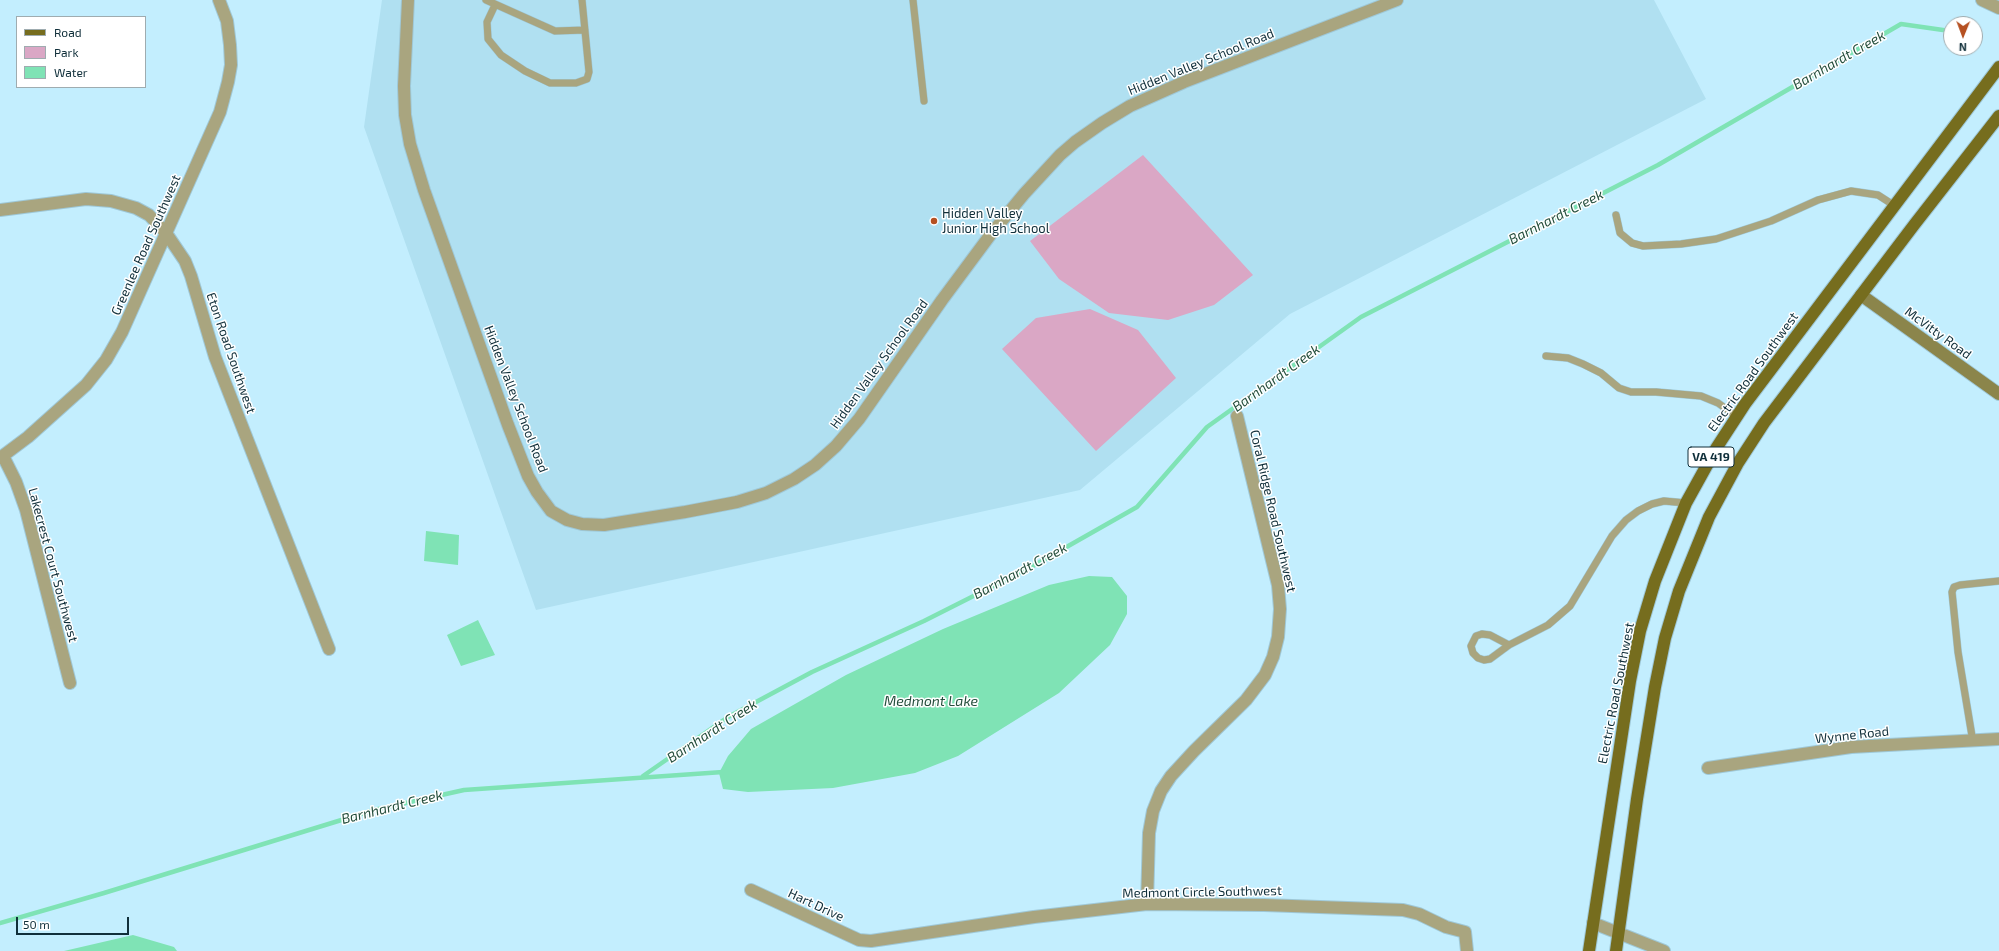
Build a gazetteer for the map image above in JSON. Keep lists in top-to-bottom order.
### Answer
{
  "streets": {
    "main road": ["Electric Road Southwest", "VA 419"],
    "street": [
      "Hidden Valley School Road",
      "Greenlee Road Southwest",
      "McVitty Road",
      "Eton Road Southwest",
      "Coral Ridge Road Southwest",
      "Lakecrest Court Southwest",
      "Wynne Road",
      "Medmont Circle Southwest",
      "Hart Drive"
    ]
  },
  "crossings": [
    ["Greenlee Road Southwest", "Eton Road Southwest"],
    ["Greenlee Road Southwest", "Lakecrest Court Southwest"],
    ["McVitty Road", "VA 419"],
    ["Coral Ridge Road Southwest", "Medmont Circle Southwest"],
    ["Medmont Circle Southwest", "Hart Drive"]
  ],
  "water": ["Barnhardt Creek", "Medmont Lake"],
  "places": ["Hidden Valley Junior High School"],
  "legend": ["Road", "Park", "Water"],
  "scale_bar": "50 m",
  "north": "bottom"
}
